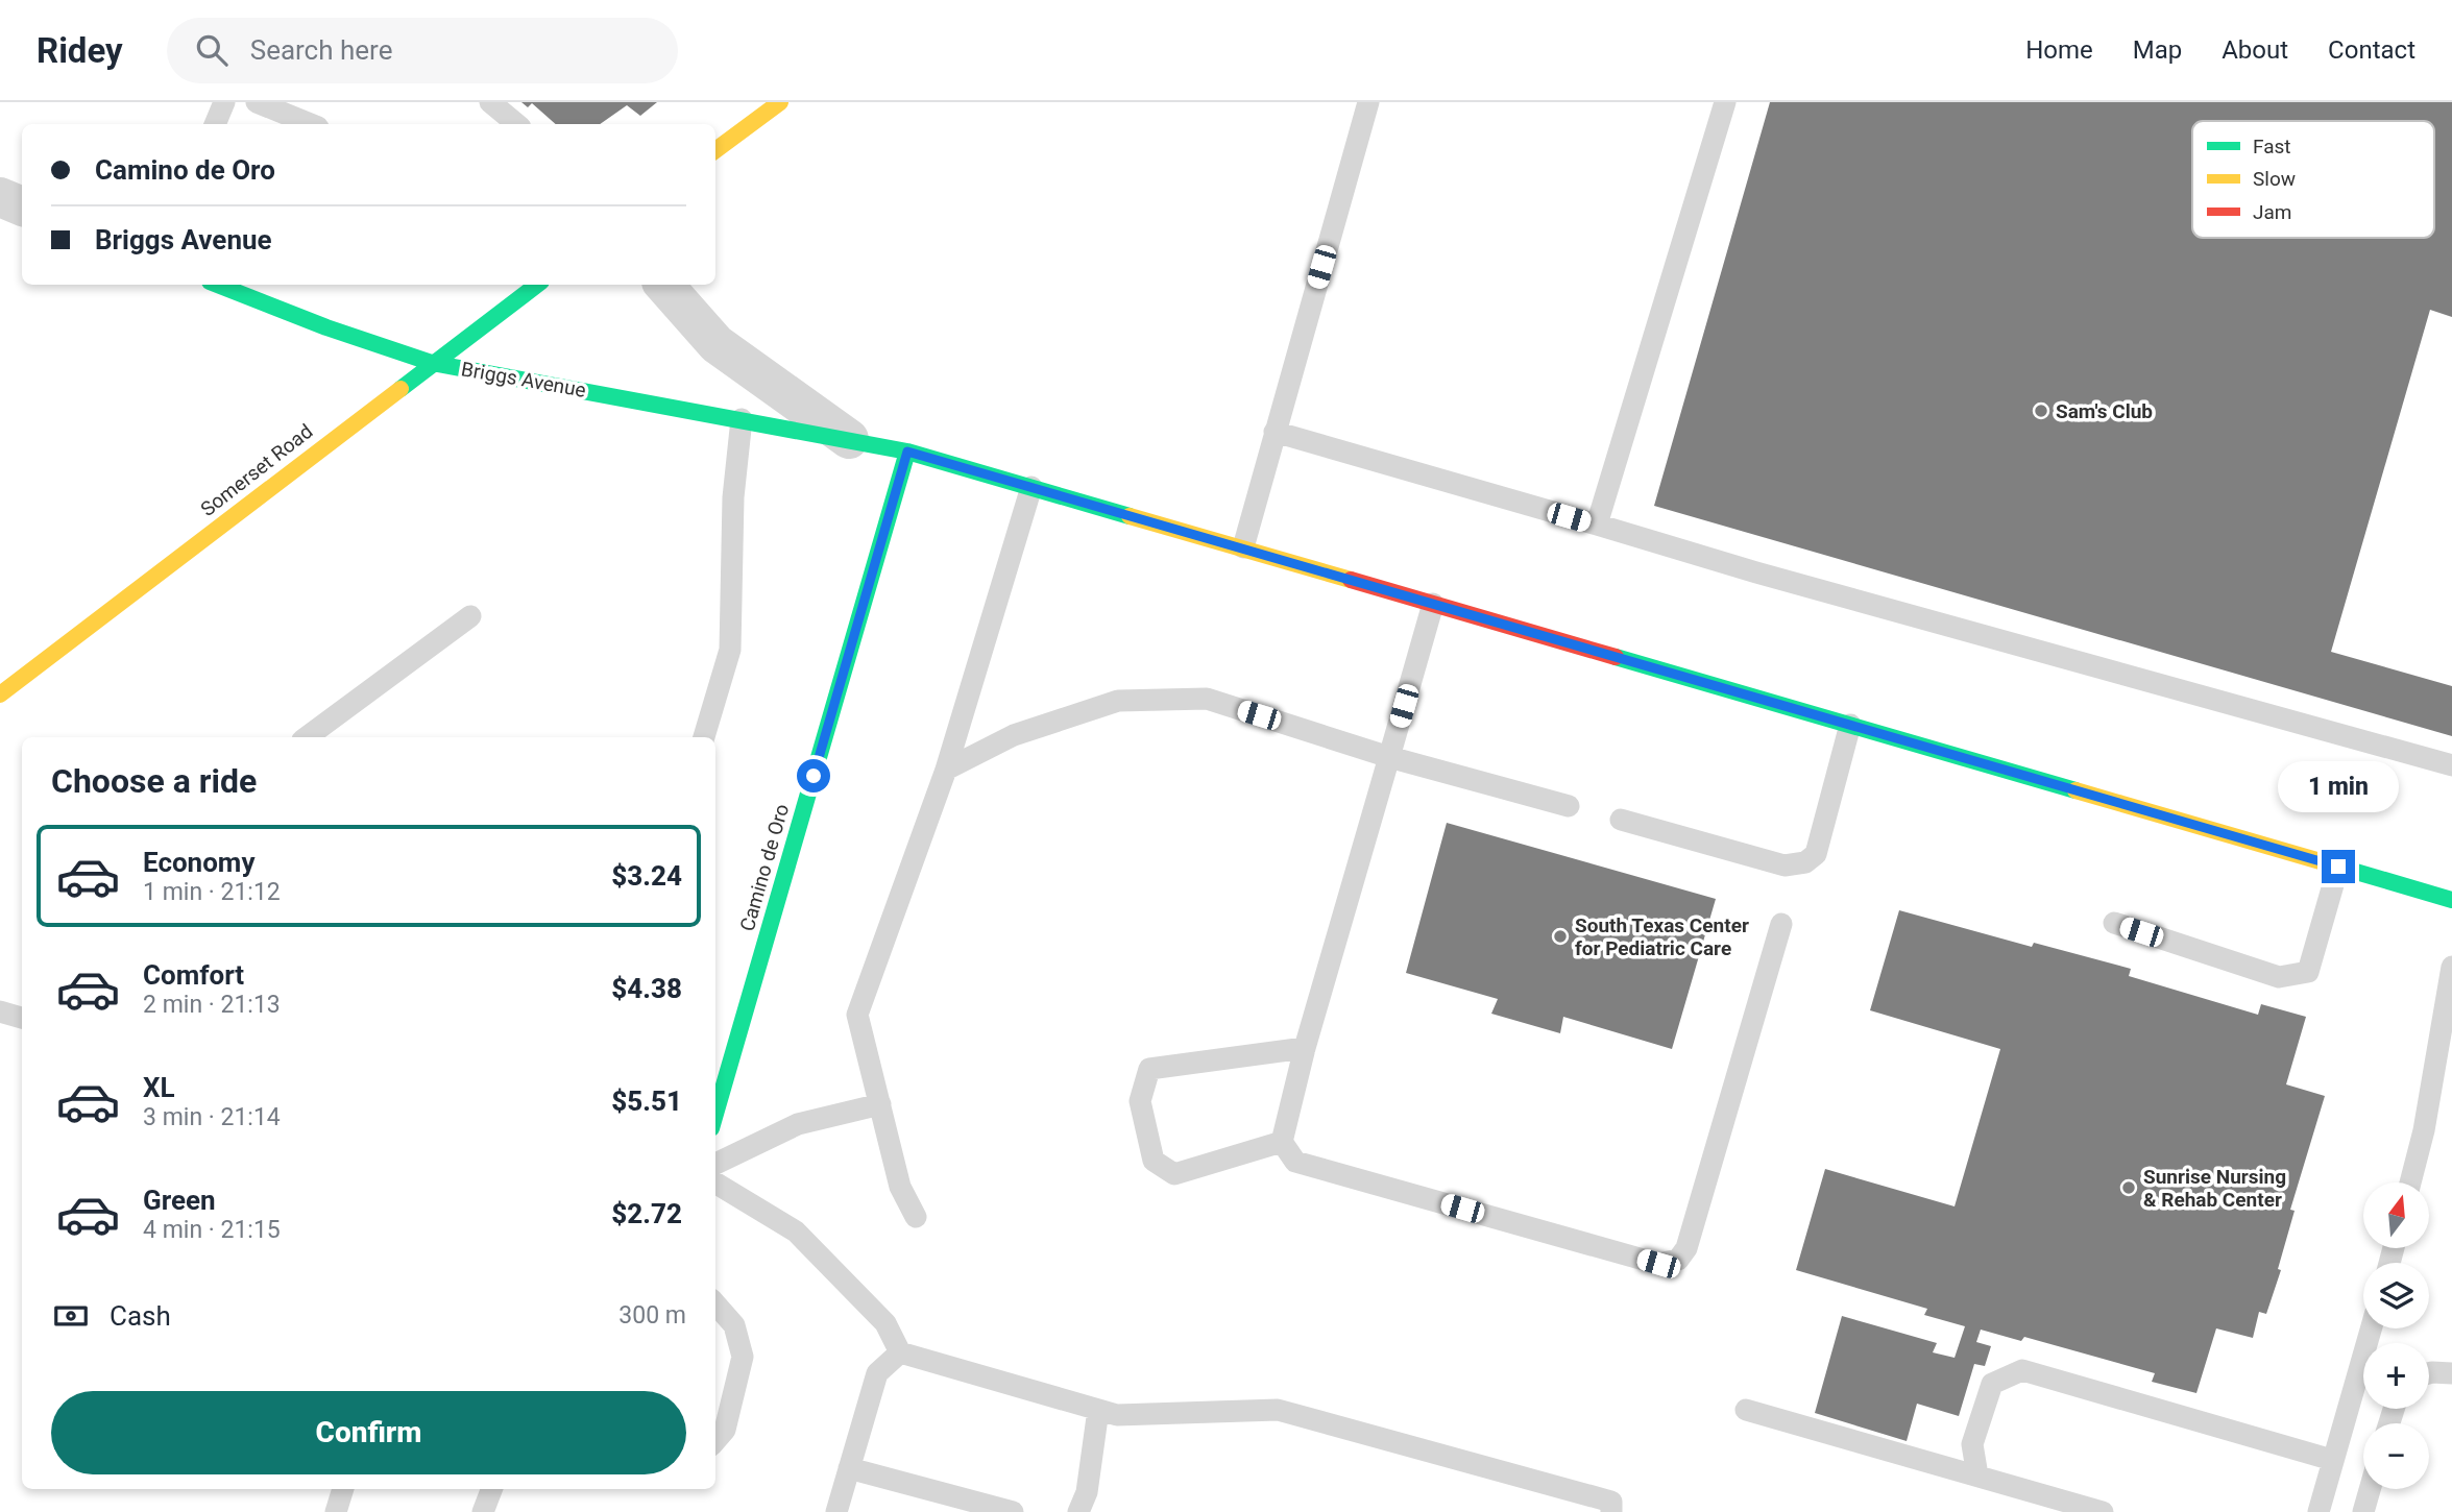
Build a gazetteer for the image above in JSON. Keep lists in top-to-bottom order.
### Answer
{
  "streets": {
    "street": ["Briggs Avenue", "Somerset Road", "Camino de Oro"]
  },
  "crossings": [
    ["Briggs Avenue", "Somerset Road"],
    ["Briggs Avenue", "Camino de Oro"]
  ],
  "places": ["Sam's Club", "South Texas Center for Pediatric Care", "Sunrise Nursing & Rehab Center"],
  "legend": ["Fast", "Slow", "Jam"],
  "north": "top",
  "page": {
    "header": "Ridey",
    "search": "Search here",
    "nav": [
      "Home",
      "Map",
      "About",
      "Contact"
    ],
    "banner": ["Camino de Oro", "Briggs Avenue"],
    "heading": "Choose a ride",
    "bubble": "1 min",
    "list": [
      {
        "name": "Economy",
        "note": "1 min · 21:12",
        "value": "$3.24"
      },
      {
        "name": "Comfort",
        "note": "2 min · 21:13",
        "value": "$4.38"
      },
      {
        "name": "XL",
        "note": "3 min · 21:14",
        "value": "$5.51"
      },
      {
        "name": "Green",
        "note": "4 min · 21:15",
        "value": "$2.72"
      }
    ],
    "map_buttons": ["+", "−"],
    "pay": ["Cash", "300 m"],
    "buttons": "Confirm"
  }
}
